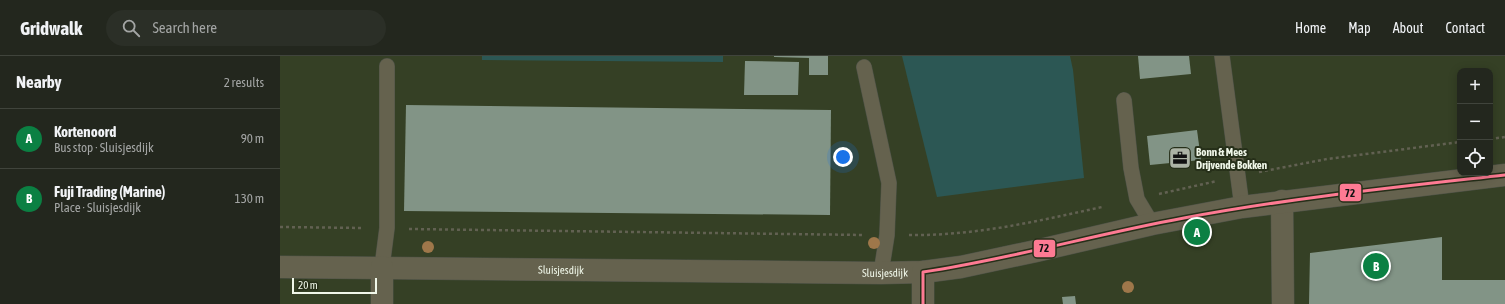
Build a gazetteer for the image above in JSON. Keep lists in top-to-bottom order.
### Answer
{
  "streets": {
    "street": ["Sluisjesdijk"]
  },
  "places": {
    "office": ["Bonn & Mees Drijvende Bokken"]
  },
  "lines": ["transit line 72"],
  "scale_bar": "20 m",
  "page": {
    "header": "Gridwalk",
    "search": "Search here",
    "nav": [
      "Home",
      "Map",
      "About",
      "Contact"
    ],
    "heading": ["Nearby", "2 results"],
    "map_buttons": ["+", "−"],
    "list": [
      {
        "mark": "A",
        "name": "Kortenoord",
        "note": "Bus stop · Sluisjesdijk",
        "value": "90 m"
      },
      {
        "mark": "B",
        "name": "Fuji Trading (Marine)",
        "note": "Place · Sluisjesdijk",
        "value": "130 m"
      }
    ],
    "pins": ["A", "B"],
    "scale": "20 m"
  }
}
